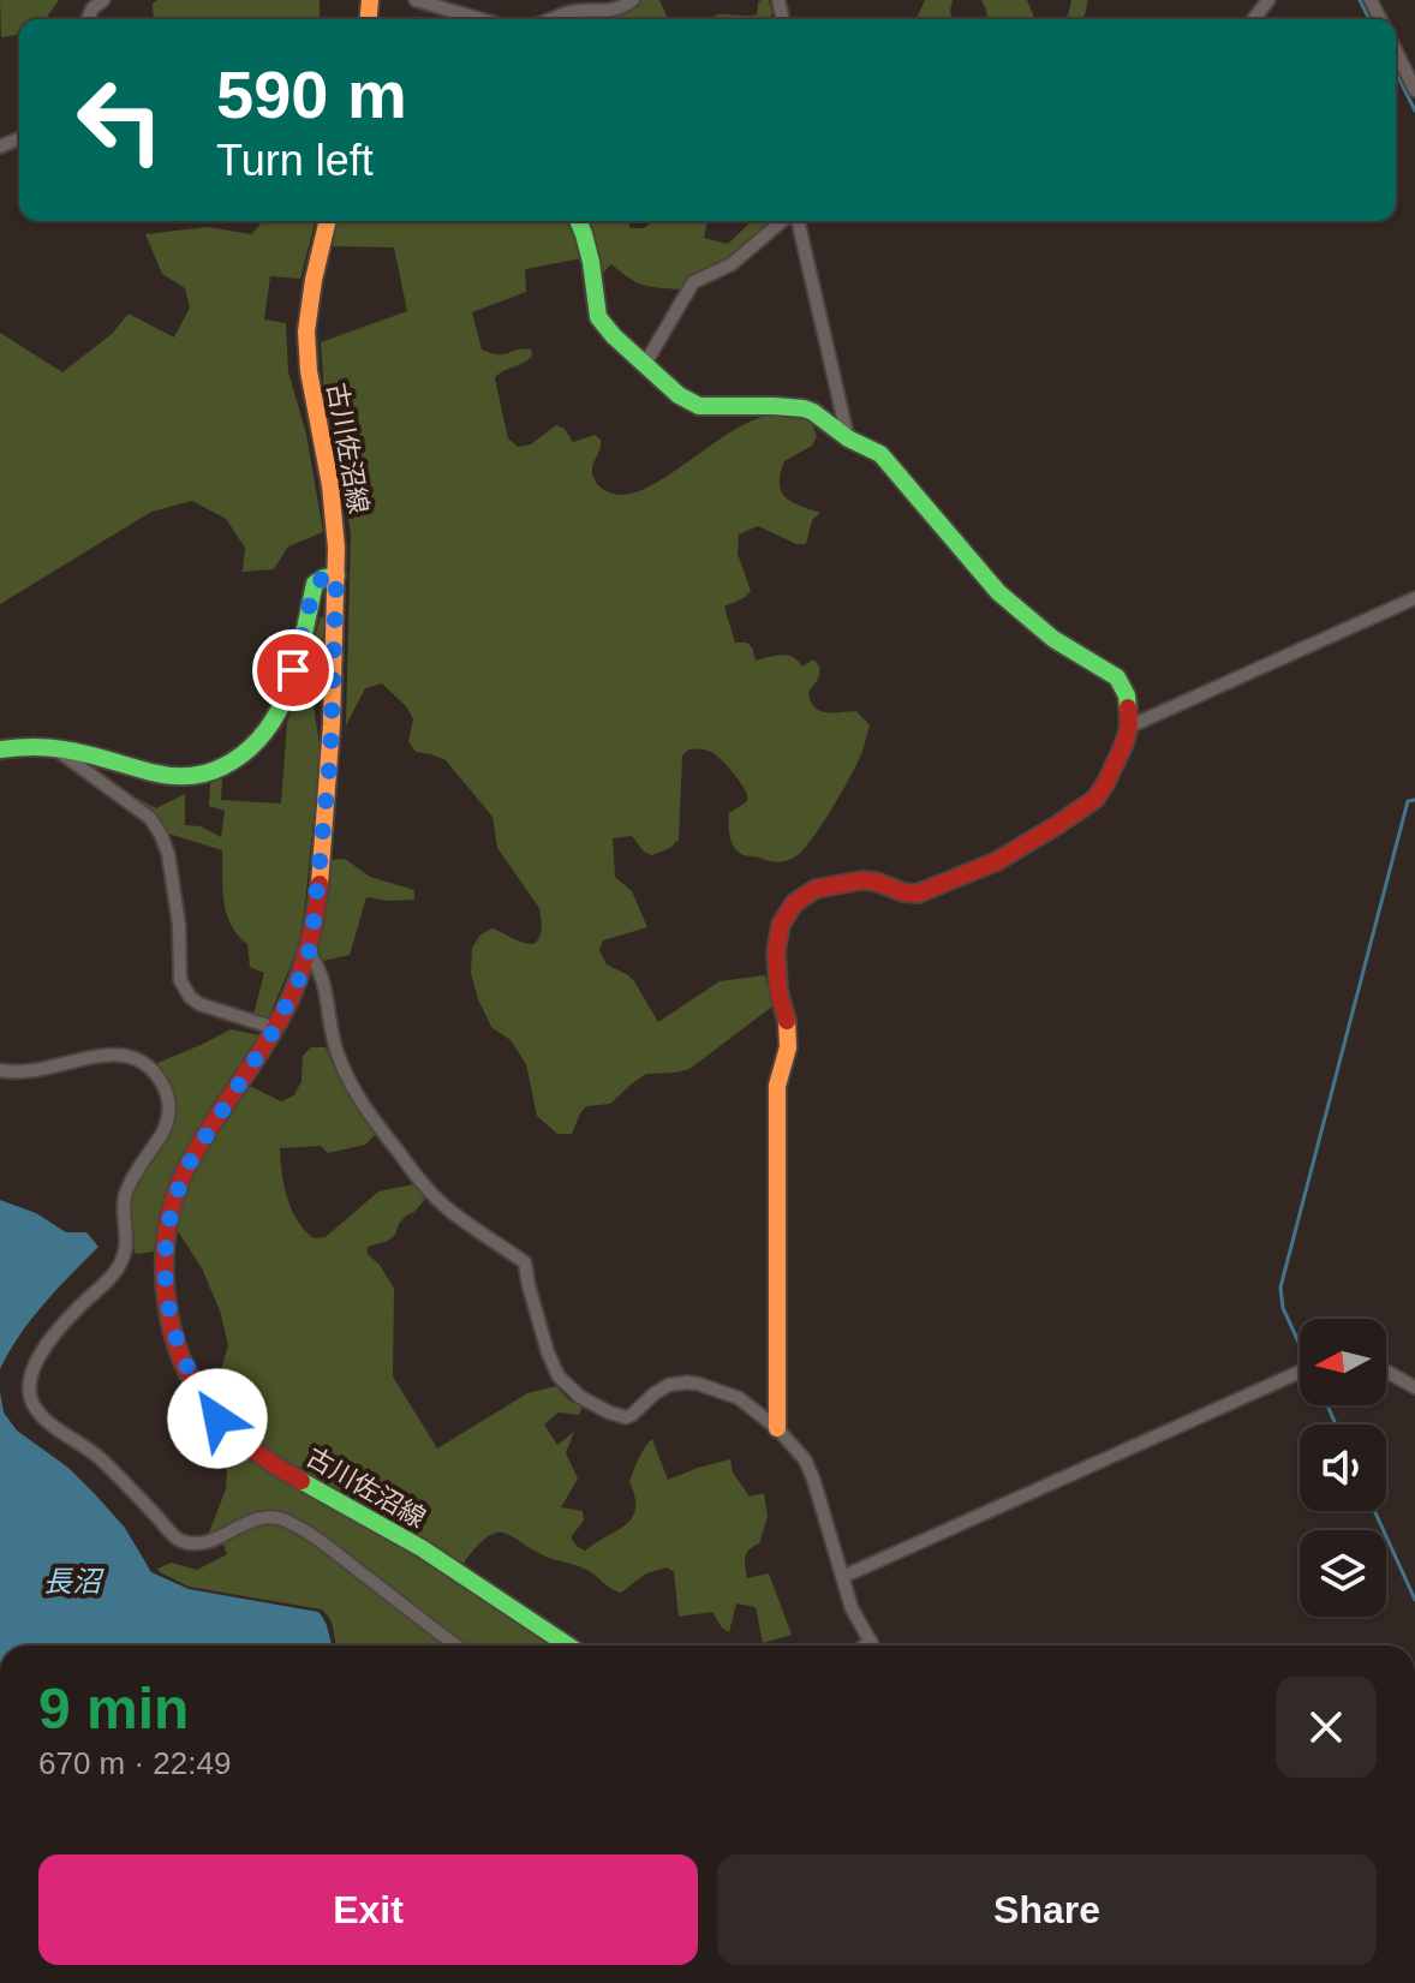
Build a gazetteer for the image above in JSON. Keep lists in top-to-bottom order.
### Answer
{
  "streets": {
    "street": ["古川佐沼線"]
  },
  "water": ["長沼"],
  "north": "left",
  "page": {
    "turn": ["590 m", "Turn left"],
    "heading": ["9 min", "670 m · 22:49"],
    "buttons": ["Exit", "Share"]
  }
}
